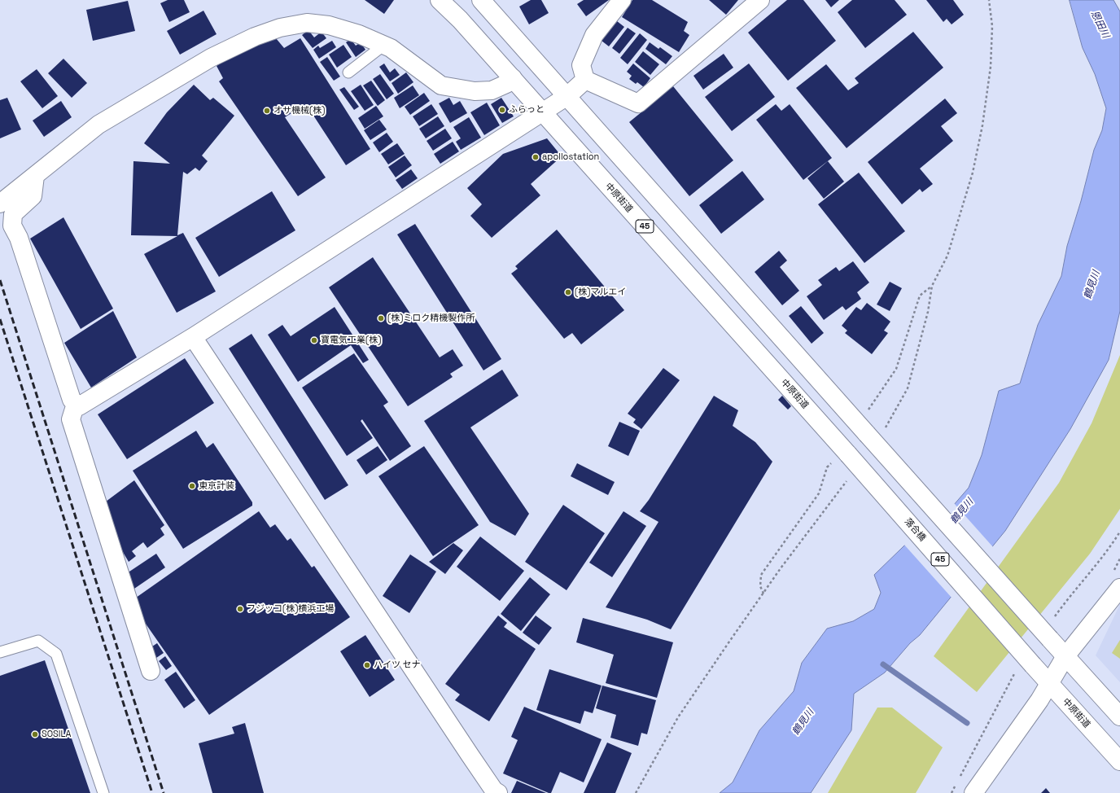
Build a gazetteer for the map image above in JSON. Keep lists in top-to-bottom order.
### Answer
{
  "streets": {
    "street": ["中原街道", "45", "落合橋"]
  },
  "crossings": [
    ["中原街道", "落合橋"]
  ],
  "water": ["恩田川", "鶴見川"],
  "places": [
    "ふらっと",
    "オサ機械(株)",
    "apollostation",
    "(株)マルエイ",
    "(株)ミロク精機製作所",
    "寶電気工業(株)",
    "東京計装",
    "フジッコ(株)横浜工場",
    "ハイツ セナ",
    "SOSILA"
  ]
}
